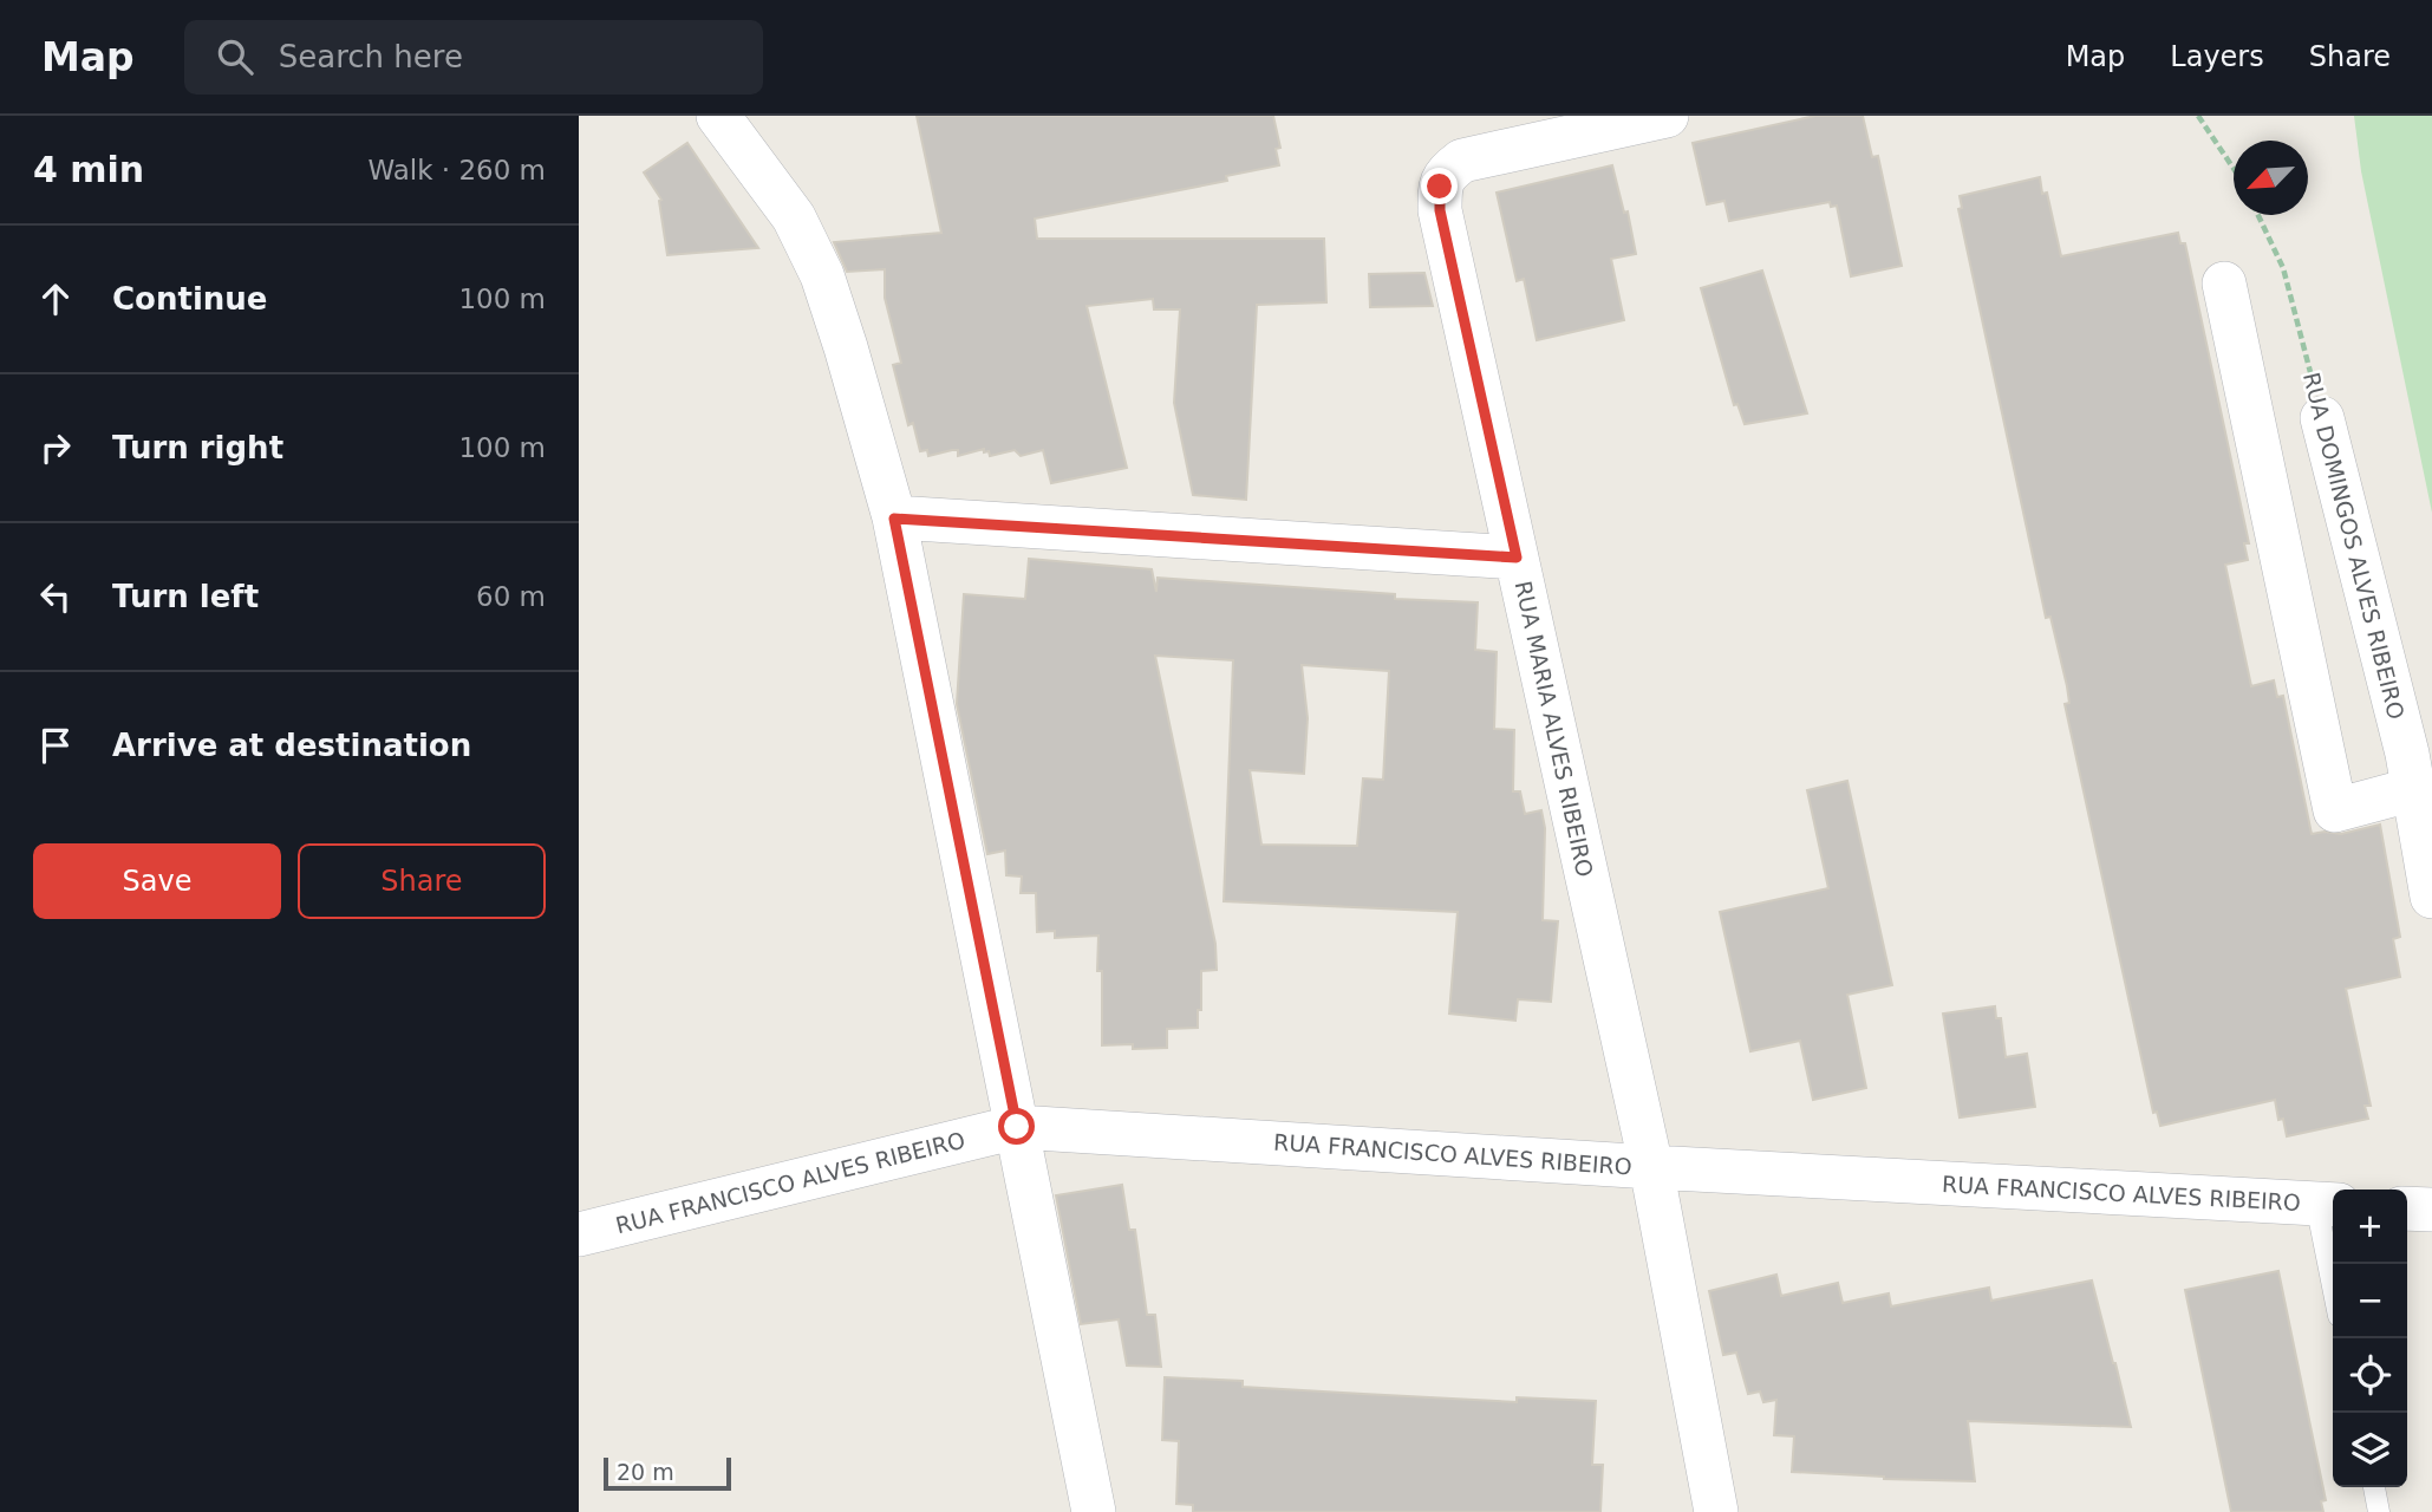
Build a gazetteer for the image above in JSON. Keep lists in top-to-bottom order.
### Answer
{
  "streets": {
    "street": ["RUA DOMINGOS ALVES RIBEIRO", "RUA MARIA ALVES RIBEIRO", "RUA FRANCISCO ALVES RIBEIRO"]
  },
  "crossings": [
    ["RUA MARIA ALVES RIBEIRO", "RUA FRANCISCO ALVES RIBEIRO"]
  ],
  "scale_bar": "20 m",
  "north": "bottom left",
  "page": {
    "header": "Map",
    "search": "Search here",
    "nav": ["Map", "Layers", "Share"],
    "heading": ["4 min", "Walk · 260 m"],
    "list": [
      ["Continue", "100 m"],
      ["Turn right", "100 m"],
      ["Turn left", "60 m"],
      "Arrive at destination"
    ],
    "buttons": ["Save", "Share"],
    "map_buttons": ["+", "−"],
    "scale": "20 m"
  }
}
